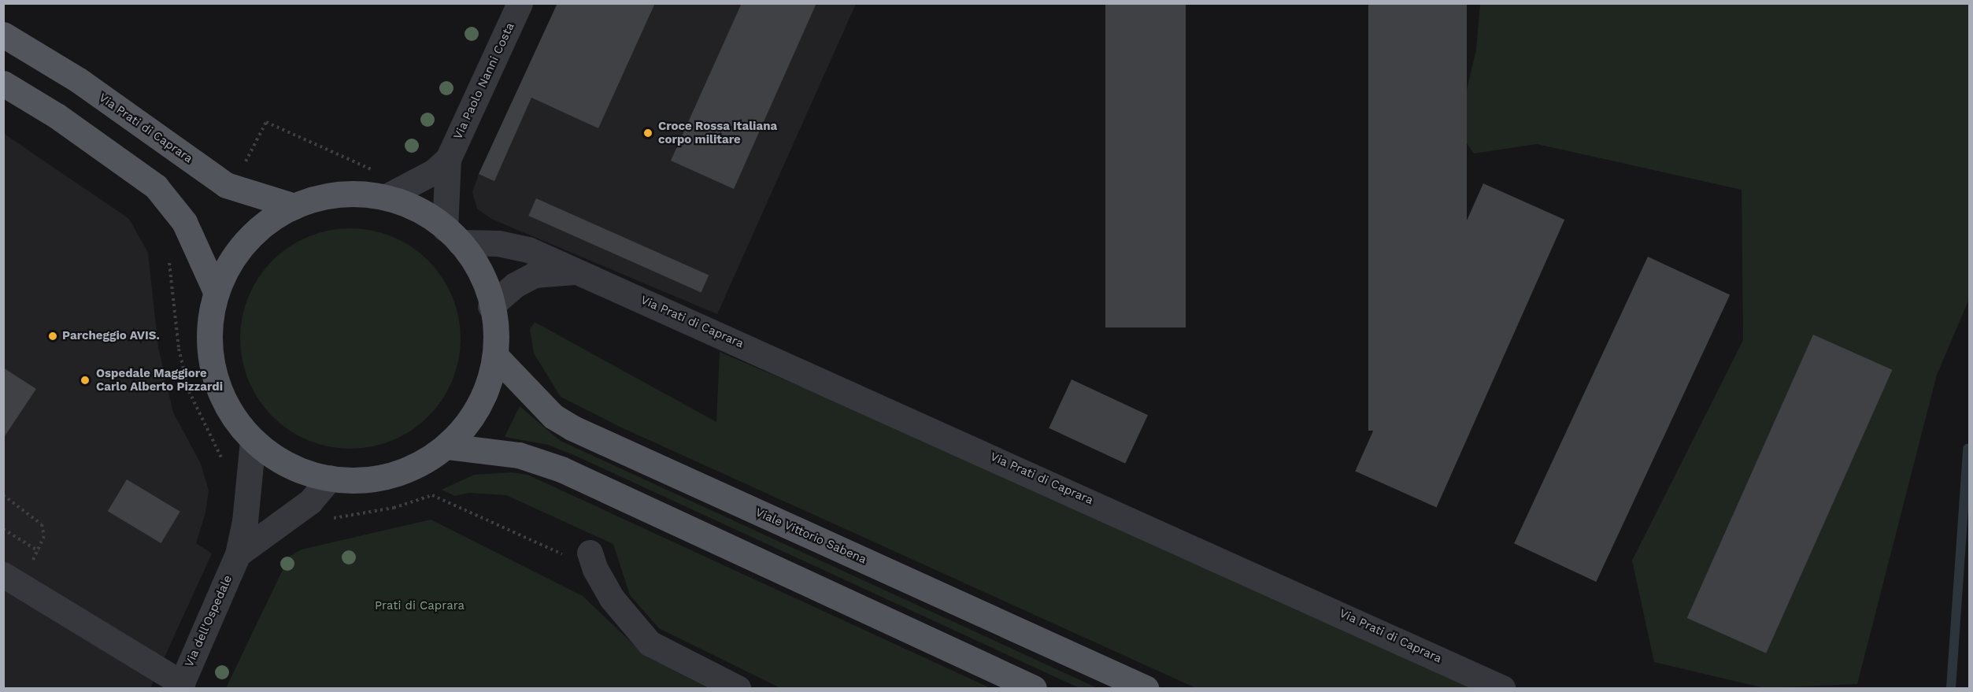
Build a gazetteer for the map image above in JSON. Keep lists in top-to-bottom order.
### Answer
{
  "streets": {
    "main road": ["Via Prati di Caprara", "Viale Vittorio Sabena"],
    "street": ["Via Paolo Nanni Costa", "Via dell'Ospedale"]
  },
  "crossings": [
    ["Via Paolo Nanni Costa", "Via Prati di Caprara"]
  ],
  "parks": ["Prati di Caprara"],
  "places": ["Croce Rossa Italiana corpo militare", "Parcheggio AVIS.", "Ospedale Maggiore Carlo Alberto Pizzardi"]
}
